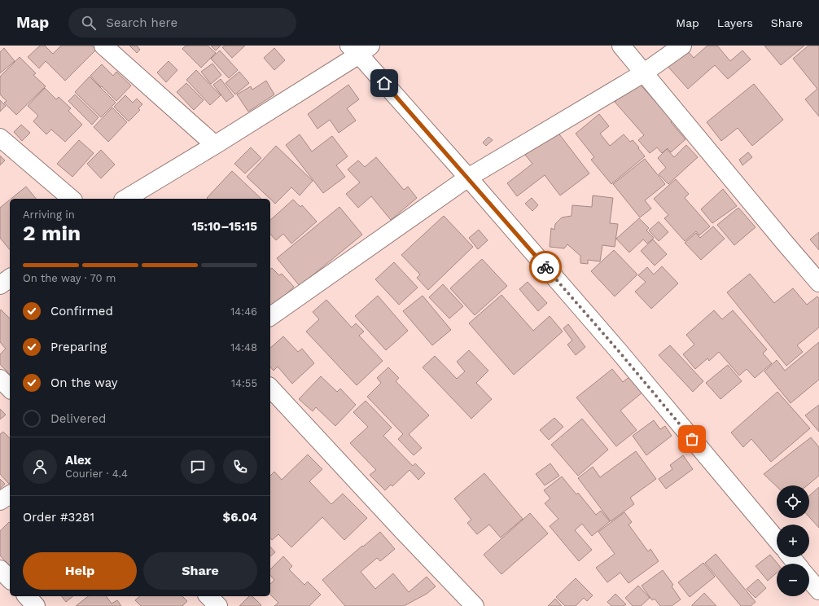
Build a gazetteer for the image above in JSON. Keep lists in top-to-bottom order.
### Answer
{
  "page": {
    "header": "Map",
    "search": "Search here",
    "nav": ["Map", "Layers", "Share"],
    "heading": ["2 min", "Arriving in", "15:10–15:15"],
    "panel": [
      "Alex",
      "Courier · 4.4",
      "Order #3281",
      "$6.04"
    ],
    "bar": "On the way · 70 m",
    "list": [
      ["Confirmed", "14:46"],
      ["Preparing", "14:48"],
      ["On the way", "14:55"],
      "Delivered"
    ],
    "map_buttons": ["+", "−"],
    "buttons": ["Help", "Share"]
  }
}
